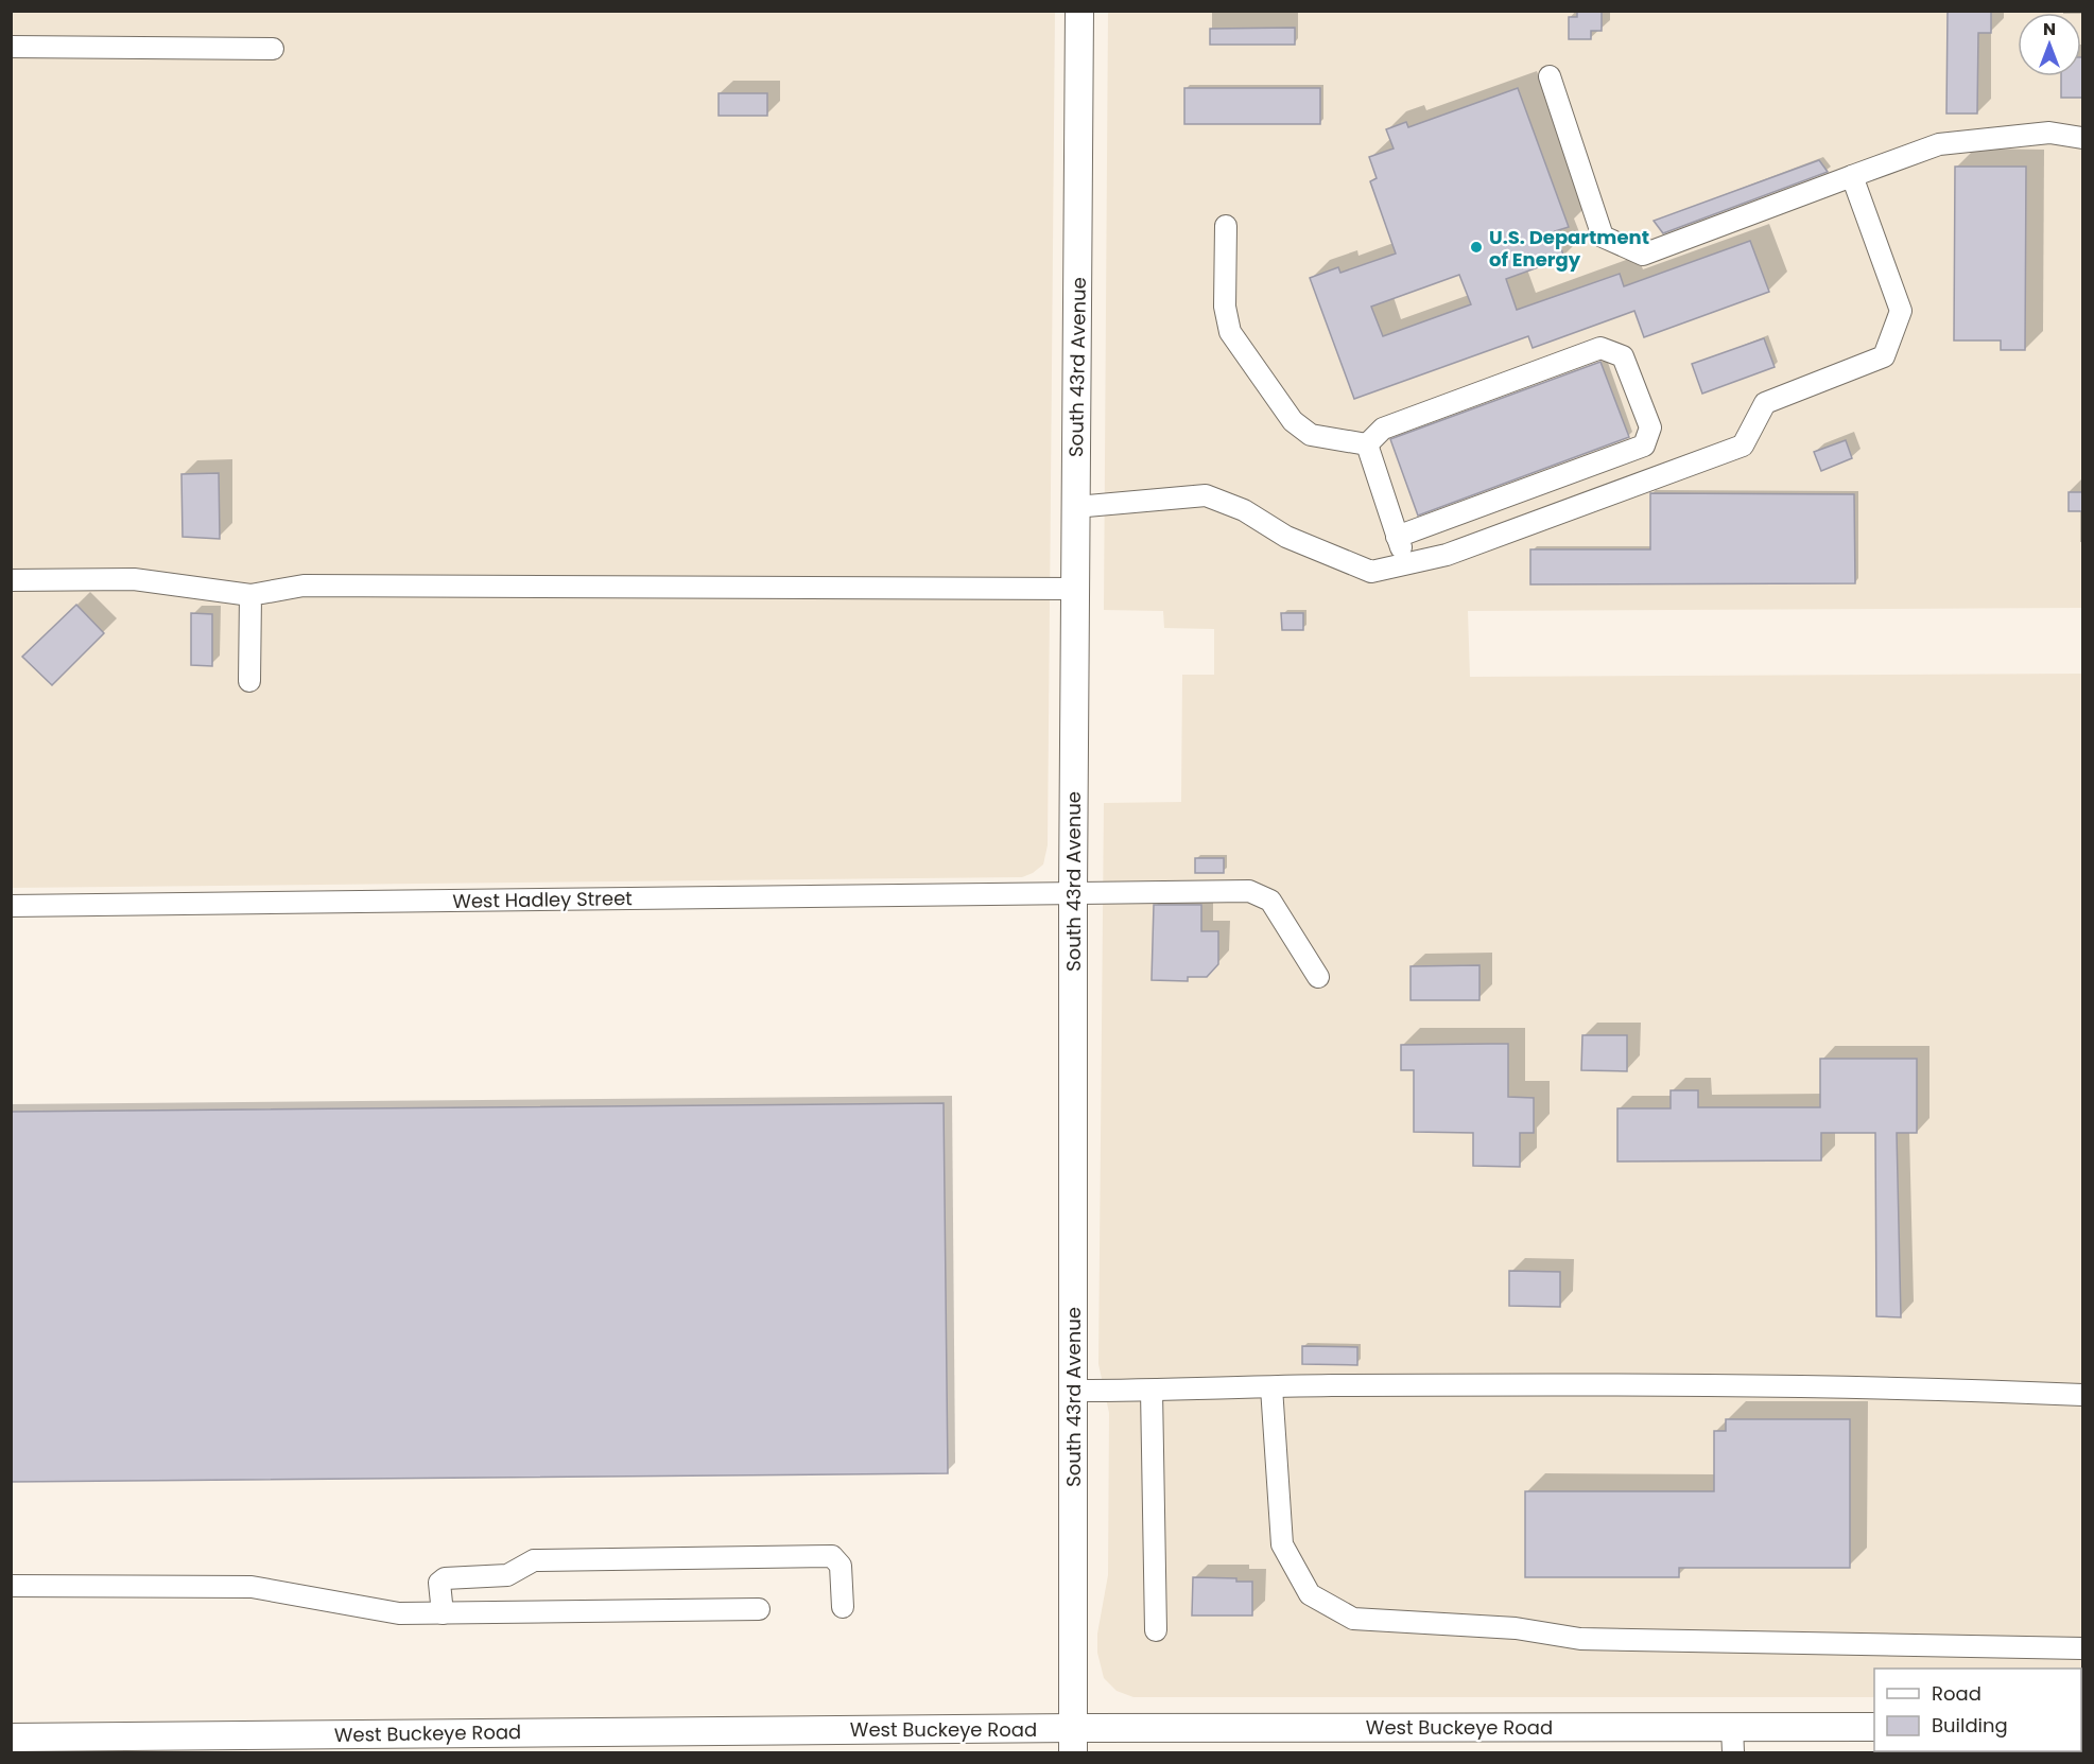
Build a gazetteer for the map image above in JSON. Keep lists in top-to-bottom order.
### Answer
{
  "streets": {
    "main road": ["South 43rd Avenue", "West Buckeye Road"],
    "street": ["West Hadley Street"]
  },
  "crossings": [
    ["South 43rd Avenue", "West Hadley Street"],
    ["South 43rd Avenue", "West Buckeye Road"]
  ],
  "places": ["U.S. Department of Energy"],
  "legend": ["Road", "Building"],
  "north": "top"
}
